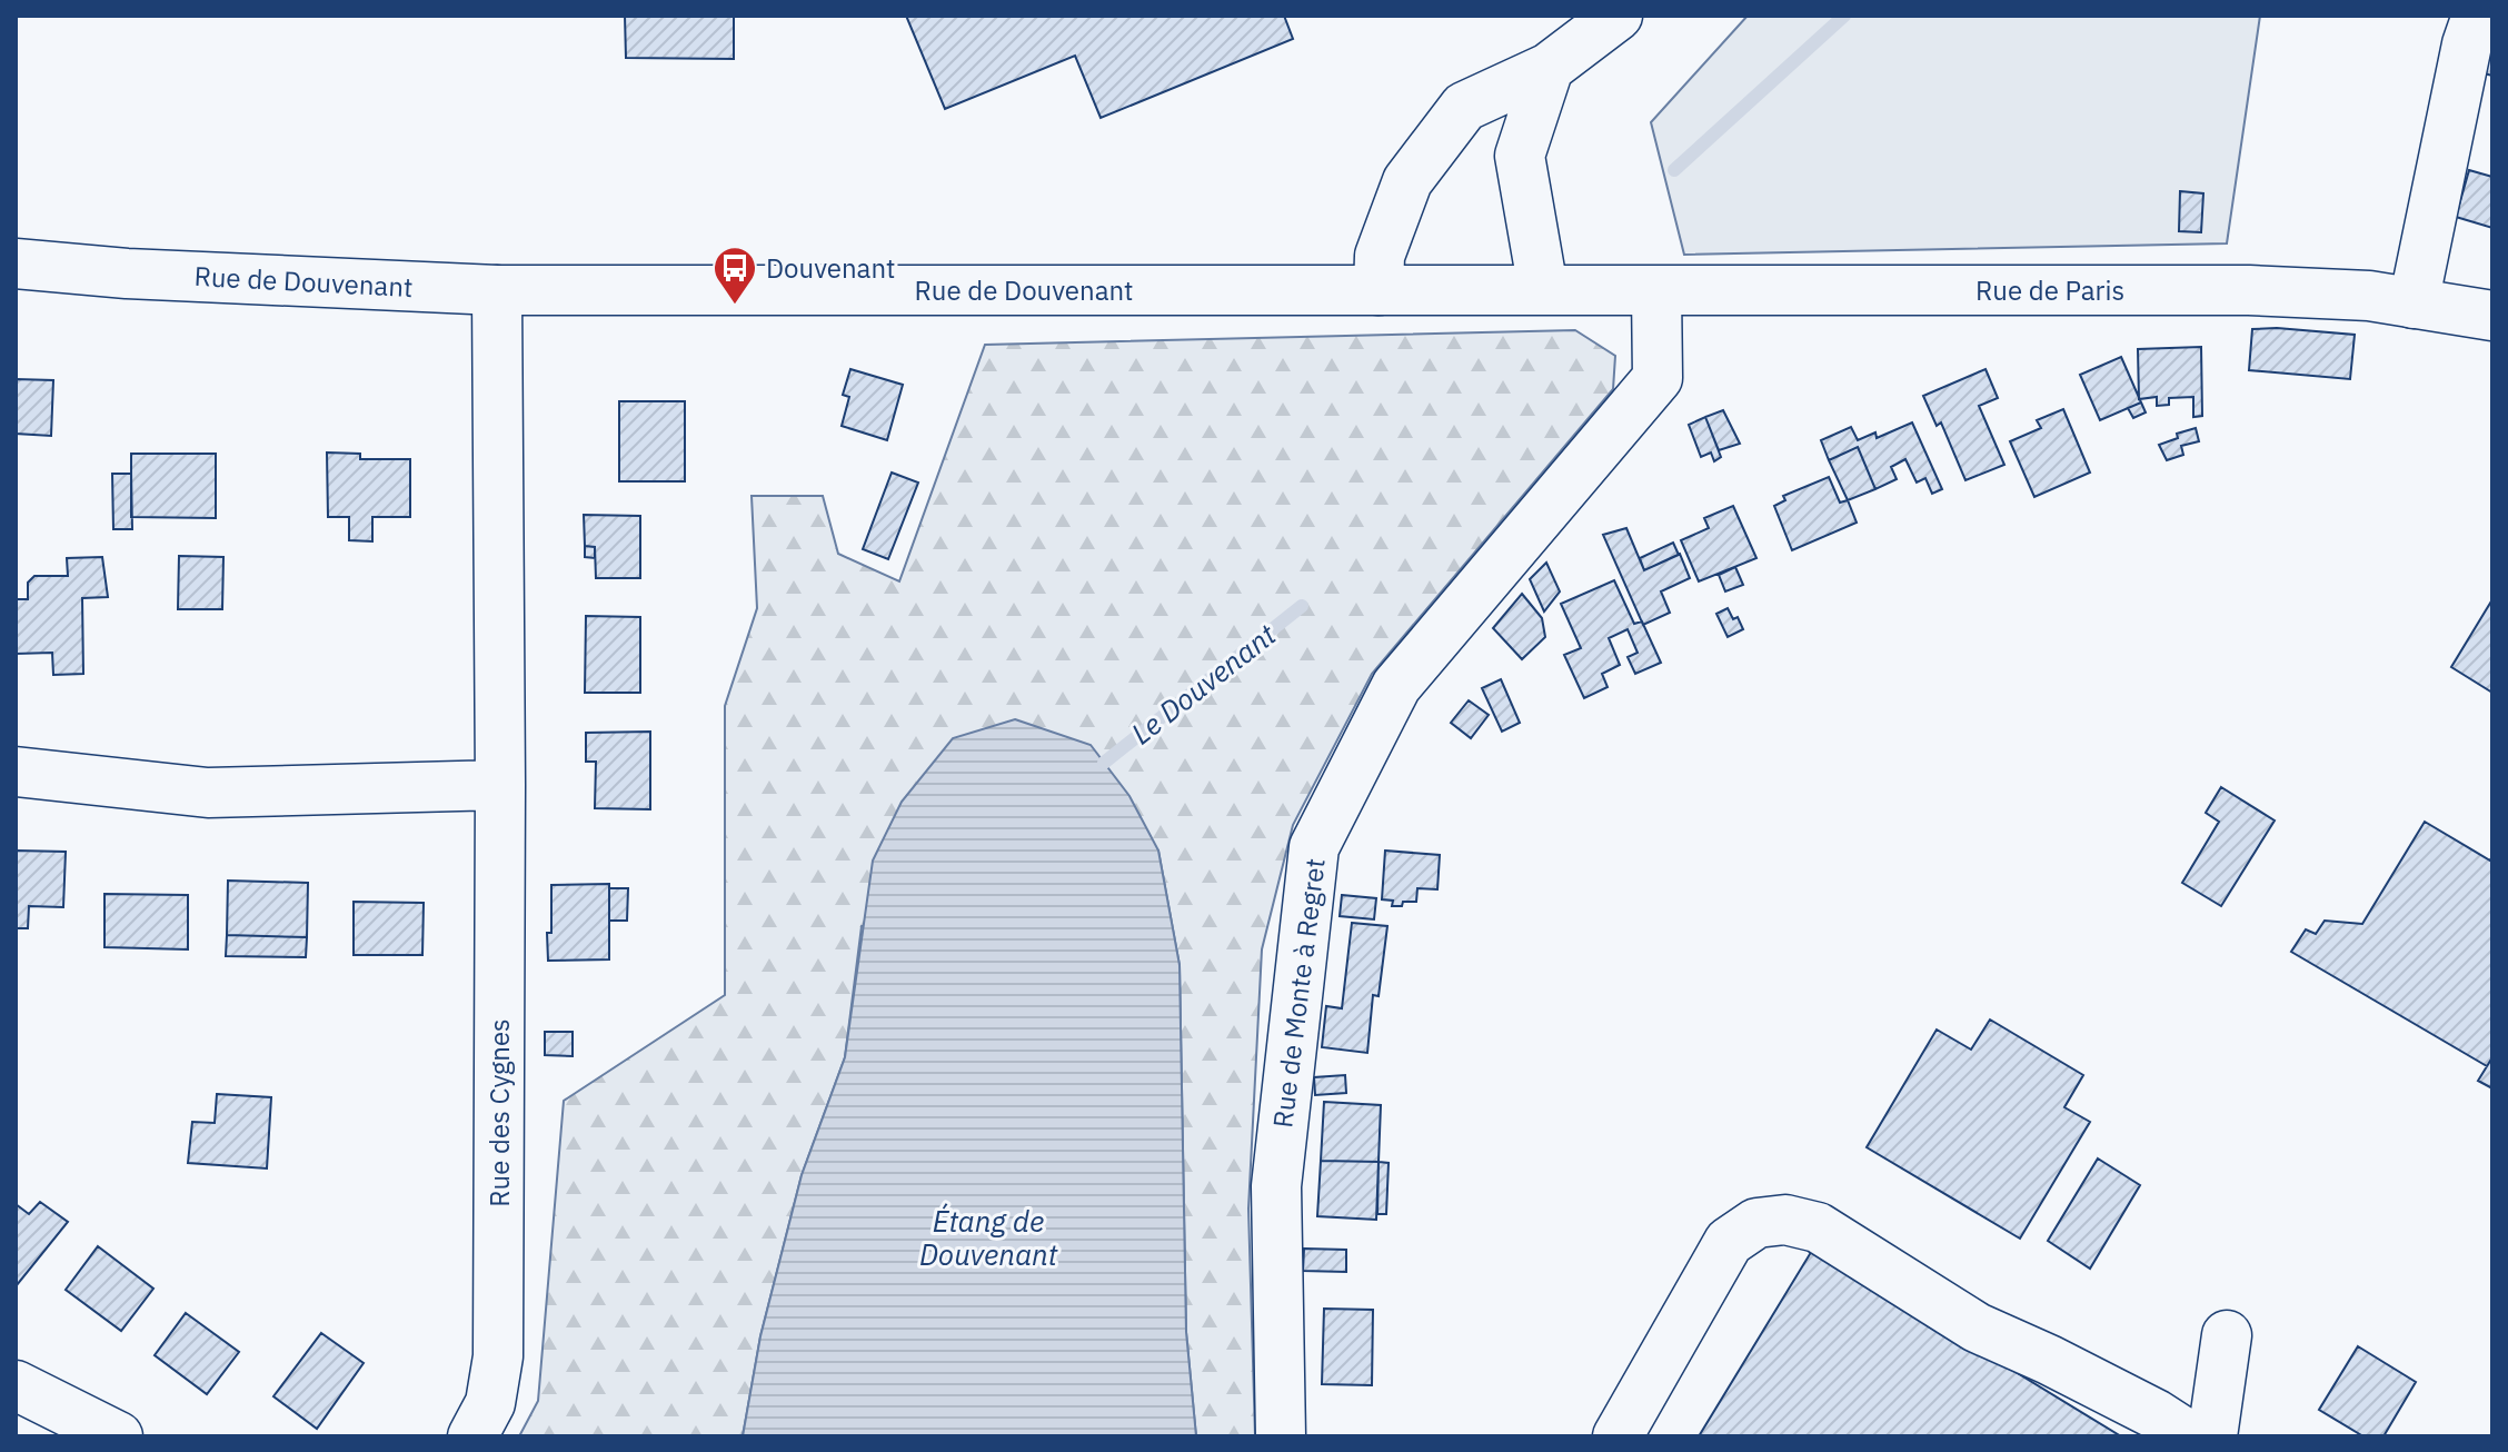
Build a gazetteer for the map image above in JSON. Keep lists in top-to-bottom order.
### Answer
{
  "streets": {
    "street": [
      "Rue de Douvenant",
      "Rue de Paris",
      "Rue de Monte à Regret",
      "Rue des Cygnes"
    ]
  },
  "crossings": [
    ["Rue de Douvenant", "Rue de Paris"],
    ["Rue de Douvenant", "Rue des Cygnes"],
    ["Rue de Paris", "Rue de Monte à Regret"]
  ],
  "water": ["Le Douvenant", "Étang de Douvenant"],
  "places": {
    "bus stop": ["Douvenant"]
  }
}
